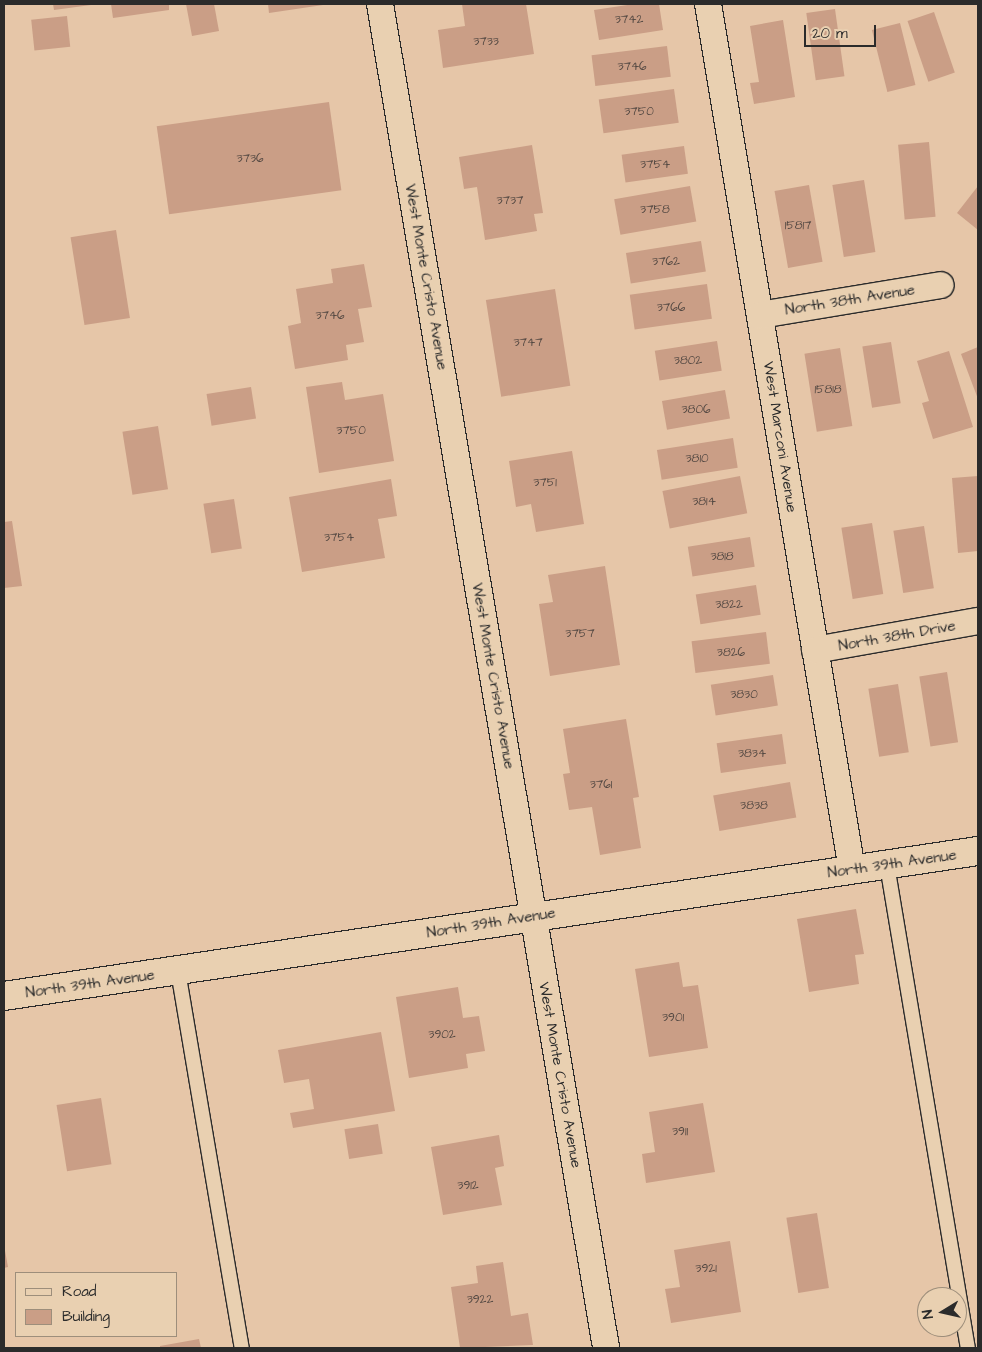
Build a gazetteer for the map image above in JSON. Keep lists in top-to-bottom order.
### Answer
{
  "streets": {
    "street": [
      "West Monte Cristo Avenue",
      "North 38th Avenue",
      "West Marconi Avenue",
      "North 38th Drive",
      "North 39th Avenue"
    ]
  },
  "crossings": [
    ["West Monte Cristo Avenue", "North 39th Avenue"],
    ["North 38th Avenue", "West Marconi Avenue"],
    ["West Marconi Avenue", "North 38th Drive"],
    ["West Marconi Avenue", "North 39th Avenue"]
  ],
  "house_numbers": [
    "3742",
    "3733",
    "3746",
    "3750",
    "3736",
    "3754",
    "3737",
    "3758",
    "15817",
    "3762",
    "3766",
    "3746",
    "3747",
    "3802",
    "15818",
    "3806",
    "3750",
    "3810",
    "3751",
    "3814",
    "3754",
    "3818",
    "3822",
    "3757",
    "3826",
    "3830",
    "3834",
    "3761",
    "3838",
    "3901",
    "3902",
    "3911",
    "3912",
    "3921",
    "3922"
  ],
  "legend": ["Road", "Building"],
  "scale_bar": "20 m",
  "north": "left"
}
